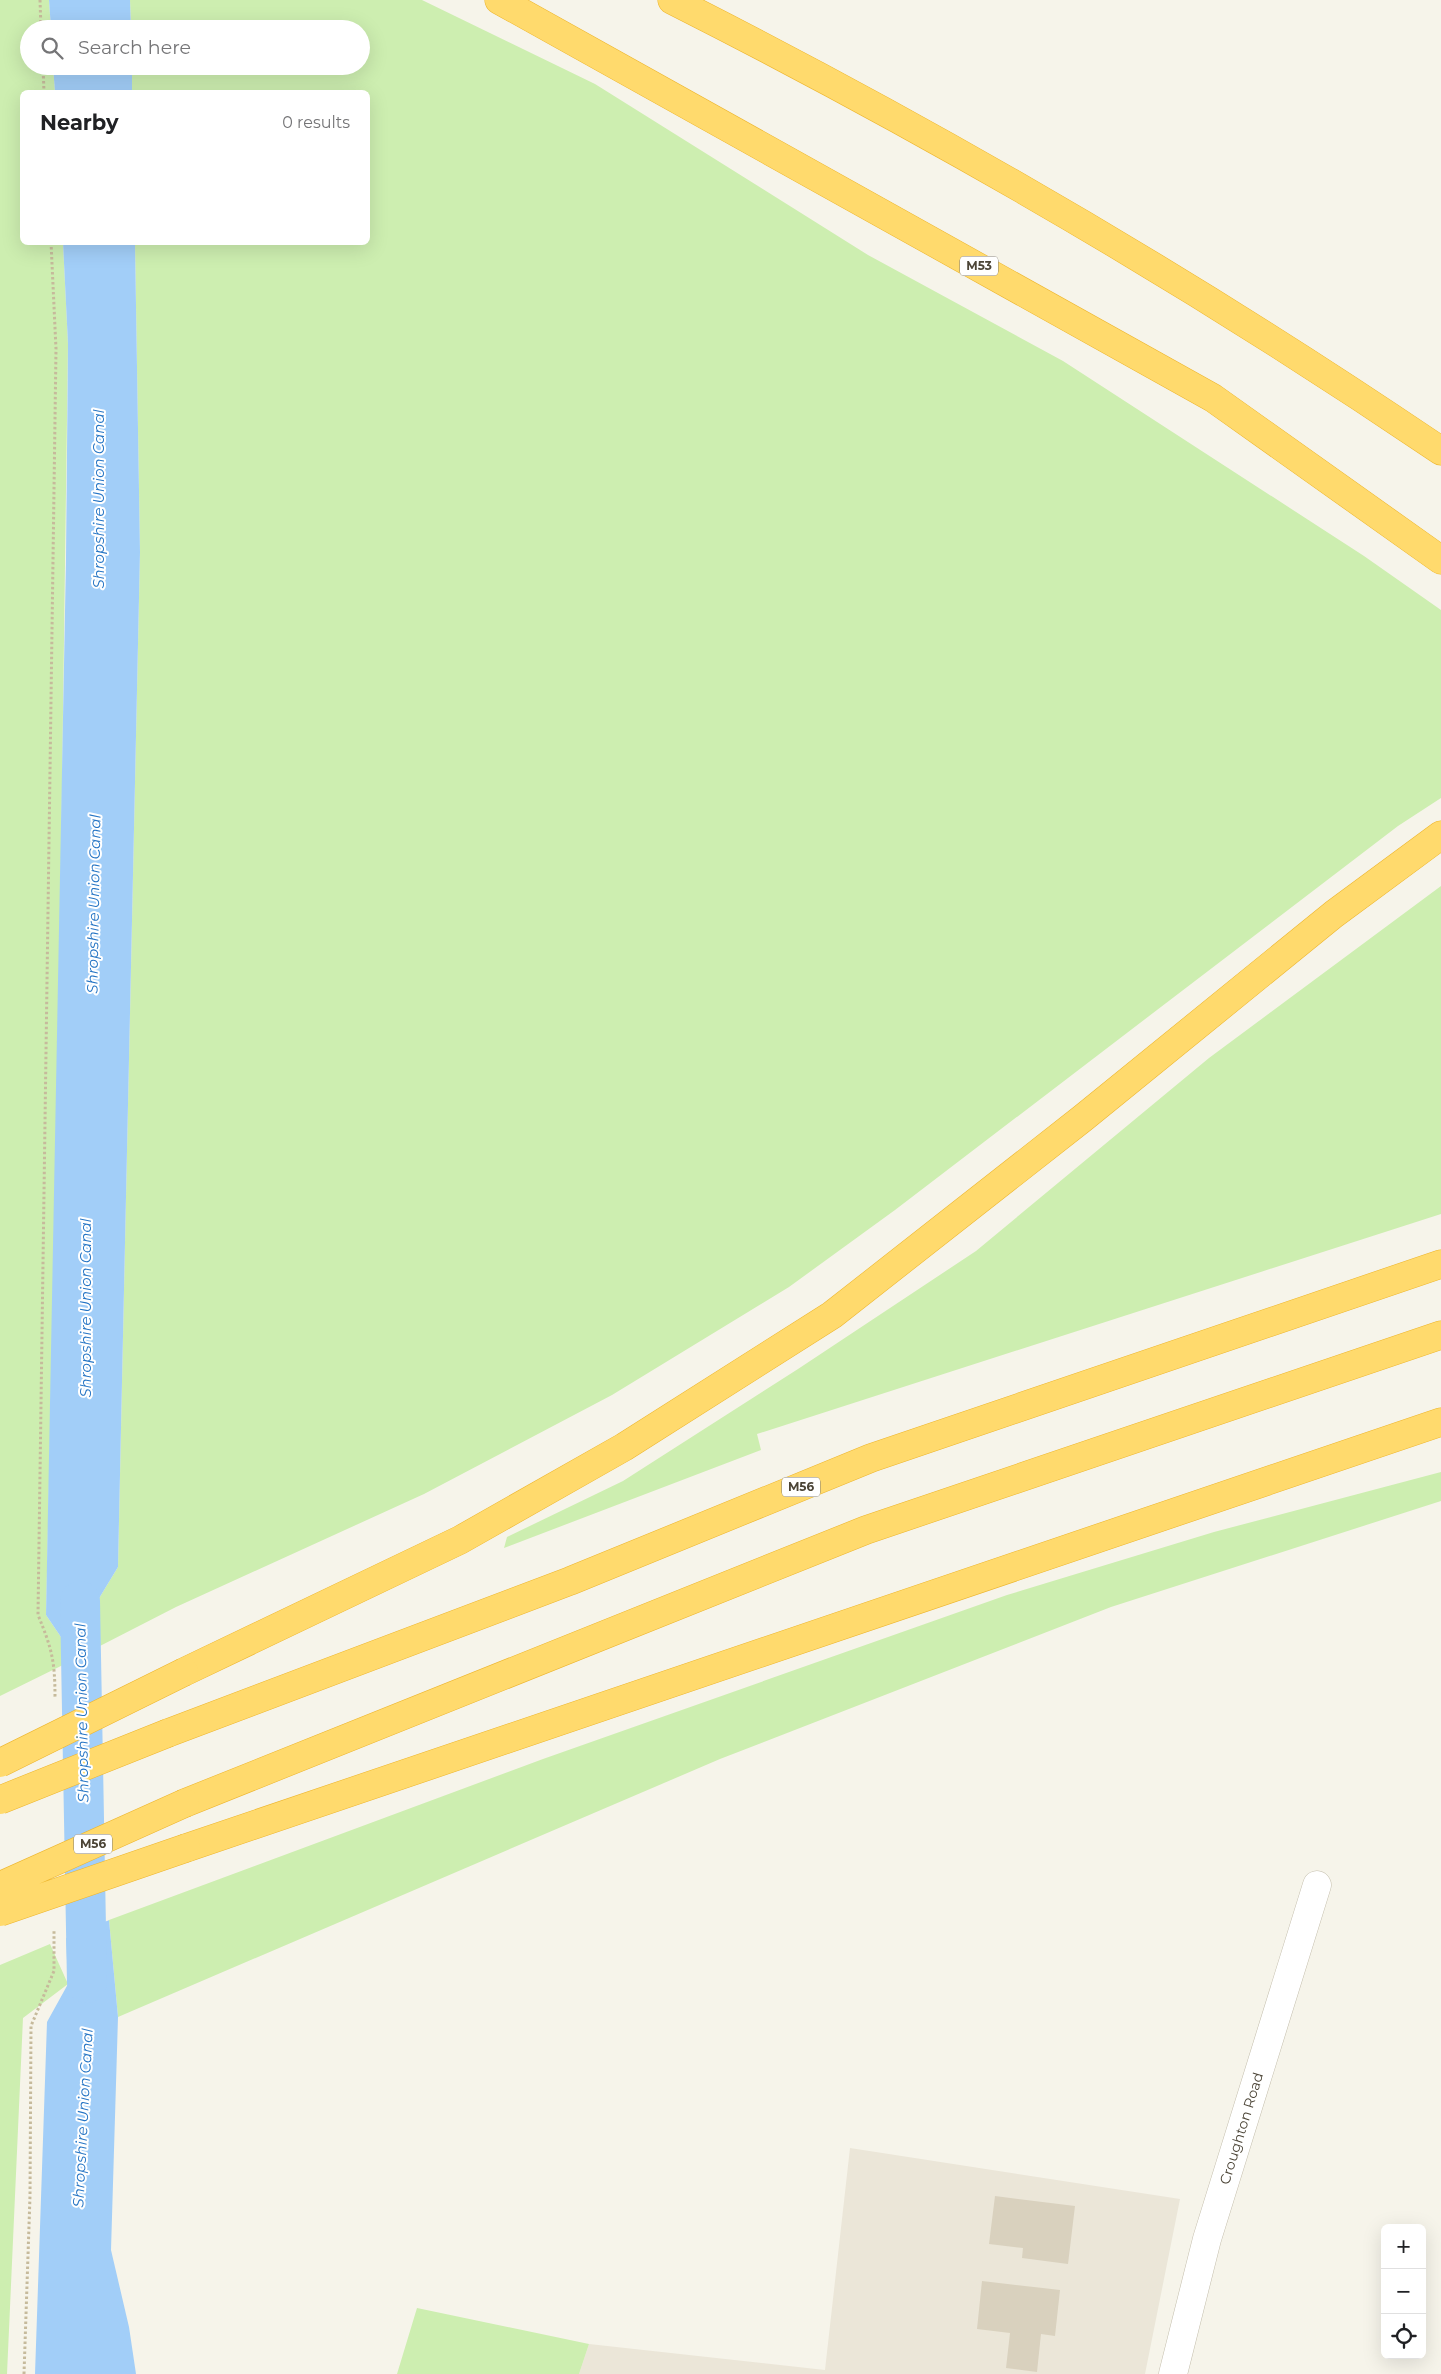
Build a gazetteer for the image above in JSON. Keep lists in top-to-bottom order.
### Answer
{
  "streets": {
    "highway": ["M53", "M56"],
    "street": ["Croughton Road"]
  },
  "water": ["Shropshire Union Canal"],
  "page": {
    "search": "Search here",
    "heading": ["Nearby", "0 results"],
    "map_buttons": ["+", "−"]
  }
}
